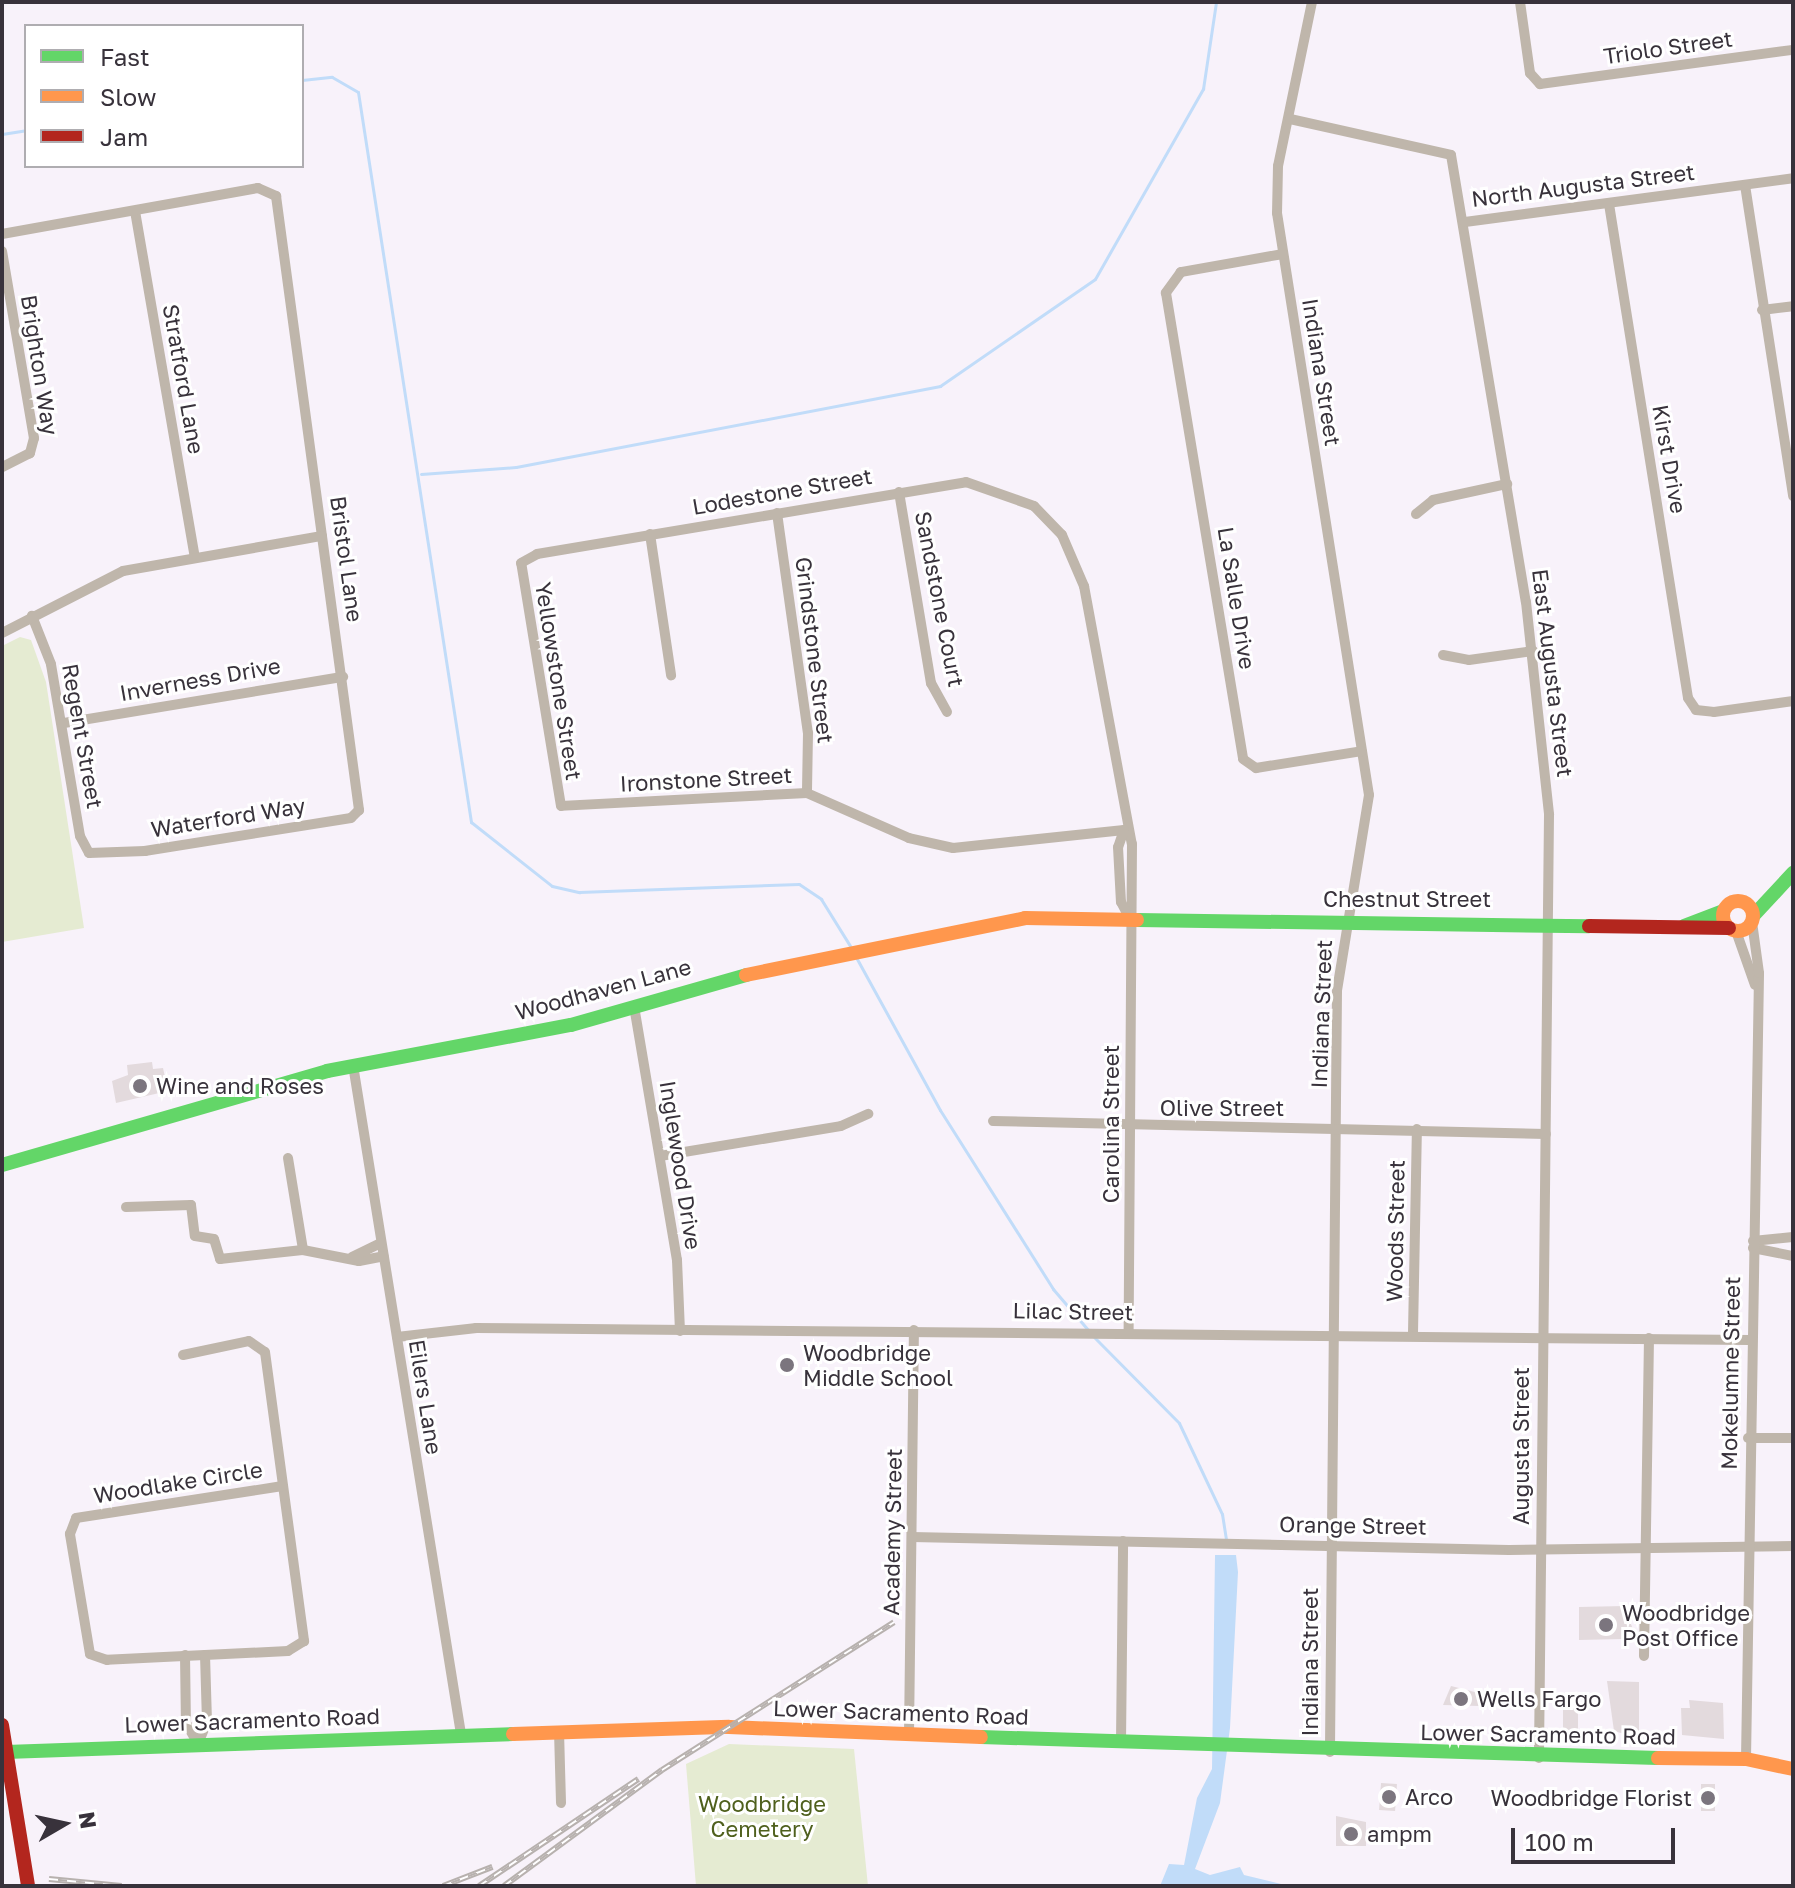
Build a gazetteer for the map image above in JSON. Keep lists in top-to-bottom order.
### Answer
{
  "streets": {
    "street": [
      "Triolo Street",
      "North Augusta Street",
      "Brighton Way",
      "Indiana Street",
      "Stratford Lane",
      "Kirst Drive",
      "Lodestone Street",
      "Bristol Lane",
      "La Salle Drive",
      "Sandstone Court",
      "Grindstone Street",
      "East Augusta Street",
      "Inverness Drive",
      "Yellowstone Street",
      "Regent Street",
      "Ironstone Street",
      "Waterford Way",
      "Chestnut Street",
      "Woodhaven Lane",
      "Olive Street",
      "Carolina Street",
      "Inglewood Drive",
      "Woods Street",
      "Lilac Street",
      "Mokelumne Street",
      "Eilers Lane",
      "Augusta Street",
      "Woodlake Circle",
      "Orange Street",
      "Academy Street",
      "Lower Sacramento Road"
    ]
  },
  "crossings": [
    ["North Augusta Street", "Indiana Street"],
    ["North Augusta Street", "Kirst Drive"],
    ["North Augusta Street", "East Augusta Street"],
    ["Indiana Street", "La Salle Drive"],
    ["Indiana Street", "Chestnut Street"],
    ["Indiana Street", "Olive Street"],
    ["Indiana Street", "Lilac Street"],
    ["Indiana Street", "Orange Street"],
    ["Indiana Street", "Lower Sacramento Road"],
    ["Stratford Lane", "Bristol Lane"],
    ["Lodestone Street", "Sandstone Court"],
    ["Lodestone Street", "Grindstone Street"],
    ["Lodestone Street", "Yellowstone Street"],
    ["Lodestone Street", "Carolina Street"],
    ["Bristol Lane", "Inverness Drive"],
    ["Bristol Lane", "Waterford Way"],
    ["Grindstone Street", "Ironstone Street"],
    ["East Augusta Street", "Chestnut Street"],
    ["East Augusta Street", "Olive Street"],
    ["East Augusta Street", "Augusta Street"],
    ["Inverness Drive", "Regent Street"],
    ["Yellowstone Street", "Ironstone Street"],
    ["Regent Street", "Waterford Way"],
    ["Ironstone Street", "Carolina Street"],
    ["Chestnut Street", "Woodhaven Lane"],
    ["Chestnut Street", "Carolina Street"],
    ["Chestnut Street", "Mokelumne Street"],
    ["Woodhaven Lane", "Carolina Street"],
    ["Woodhaven Lane", "Inglewood Drive"],
    ["Woodhaven Lane", "Eilers Lane"],
    ["Olive Street", "Carolina Street"],
    ["Olive Street", "Woods Street"],
    ["Olive Street", "Augusta Street"],
    ["Carolina Street", "Lilac Street"],
    ["Inglewood Drive", "Lilac Street"],
    ["Woods Street", "Lilac Street"],
    ["Lilac Street", "Mokelumne Street"],
    ["Lilac Street", "Eilers Lane"],
    ["Lilac Street", "Augusta Street"],
    ["Lilac Street", "Academy Street"],
    ["Mokelumne Street", "Orange Street"],
    ["Mokelumne Street", "Lower Sacramento Road"],
    ["Eilers Lane", "Lower Sacramento Road"],
    ["Augusta Street", "Orange Street"],
    ["Augusta Street", "Lower Sacramento Road"],
    ["Orange Street", "Academy Street"],
    ["Academy Street", "Lower Sacramento Road"]
  ],
  "parks": ["Woodbridge Cemetery"],
  "places": [
    "Wine and Roses",
    "Woodbridge Middle School",
    "Woodbridge Post Office",
    "Wells Fargo",
    "Arco",
    "Woodbridge Florist",
    "ampm"
  ],
  "legend": ["Fast", "Slow", "Jam"],
  "scale_bar": "100 m",
  "north": "right"
}
